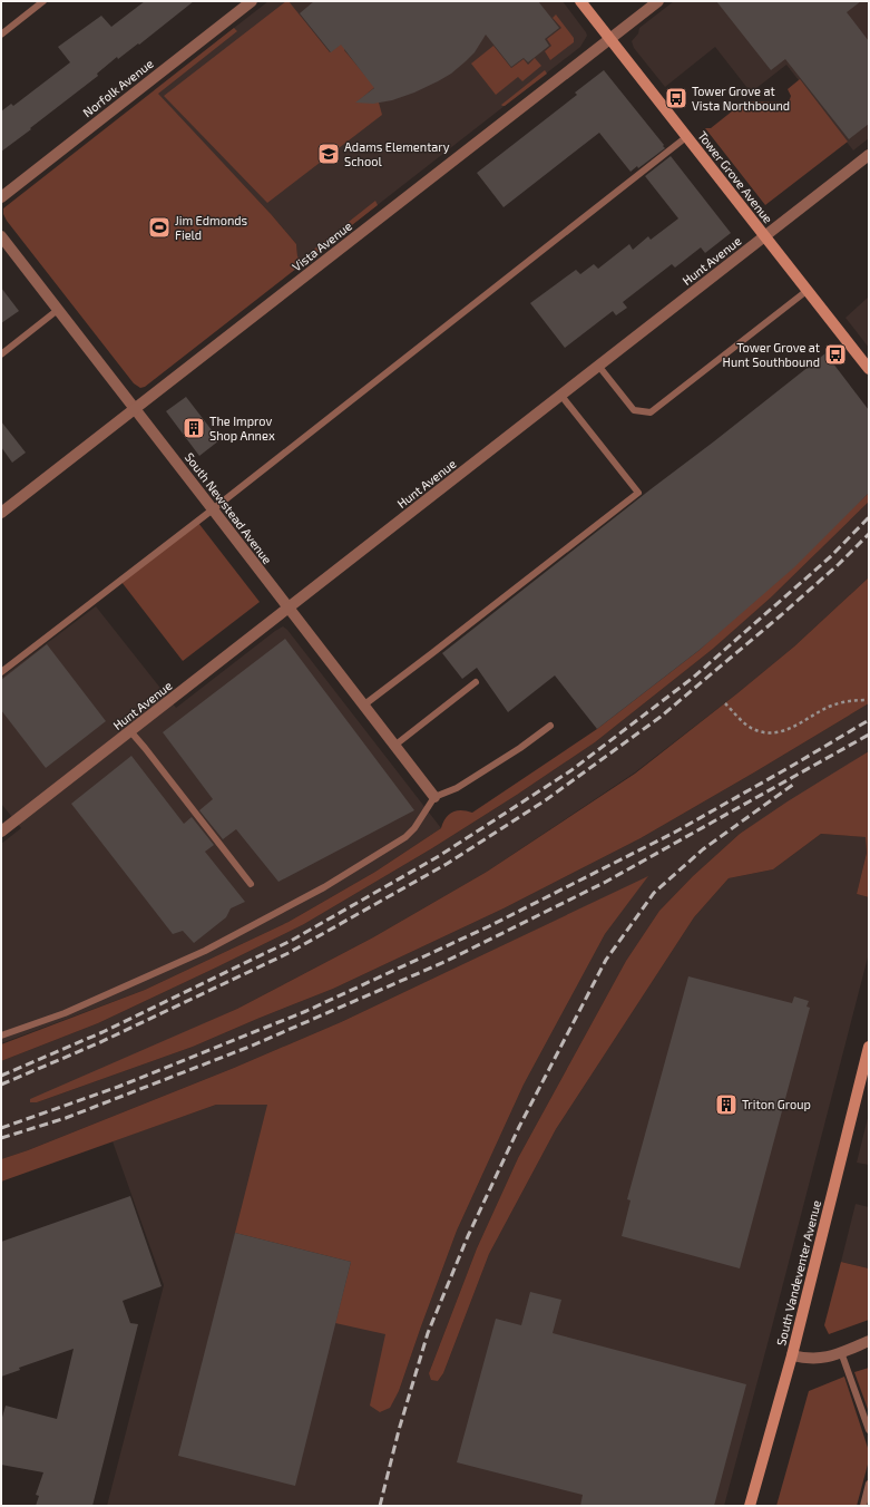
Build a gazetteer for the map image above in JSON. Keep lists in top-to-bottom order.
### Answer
{
  "streets": {
    "street": [
      "Norfolk Avenue",
      "Tower Grove Avenue",
      "Vista Avenue",
      "Hunt Avenue",
      "South Newstead Avenue",
      "South Vandeventer Avenue"
    ]
  },
  "crossings": [
    ["Tower Grove Avenue", "Vista Avenue"],
    ["Tower Grove Avenue", "Hunt Avenue"],
    ["Vista Avenue", "South Newstead Avenue"],
    ["Hunt Avenue", "South Newstead Avenue"]
  ],
  "places": {
    "bus stop": ["Tower Grove at Vista Northbound", "Tower Grove at Hunt Southbound"],
    "school or university": ["Adams Elementary School"],
    "sports": ["Jim Edmonds Field"],
    "building": ["The Improv Shop Annex", "Triton Group"]
  }
}
